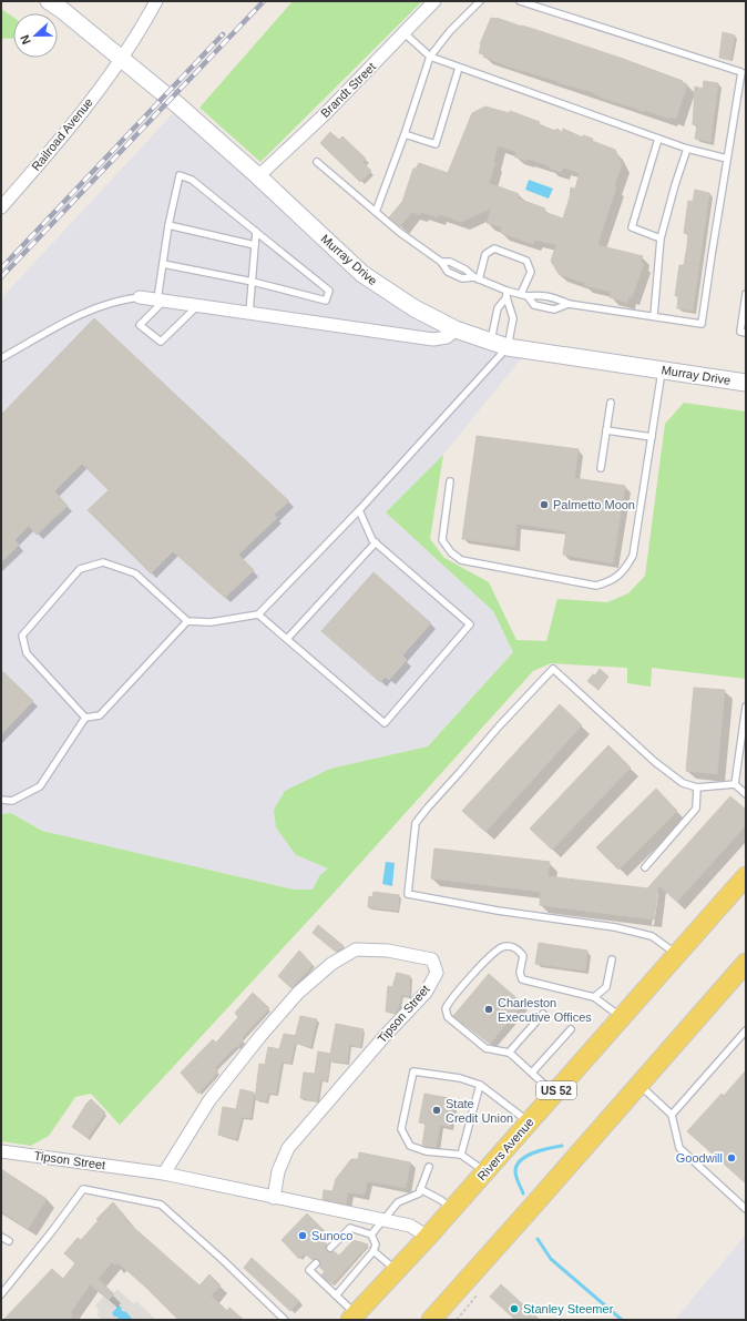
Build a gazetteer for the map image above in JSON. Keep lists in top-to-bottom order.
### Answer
{
  "streets": {
    "main road": ["US 52", "Rivers Avenue"],
    "street": [
      "Brandt Street",
      "Railroad Avenue",
      "Murray Drive",
      "Tipson Street"
    ]
  },
  "crossings": [
    ["Brandt Street", "Murray Drive"],
    ["Railroad Avenue", "Murray Drive"],
    ["Tipson Street", "Rivers Avenue"]
  ],
  "places": [
    "Palmetto Moon",
    "Charleston Executive Offices",
    "State Credit Union",
    "Goodwill",
    "Sunoco",
    "Stanley Steemer"
  ],
  "north": "left"
}
